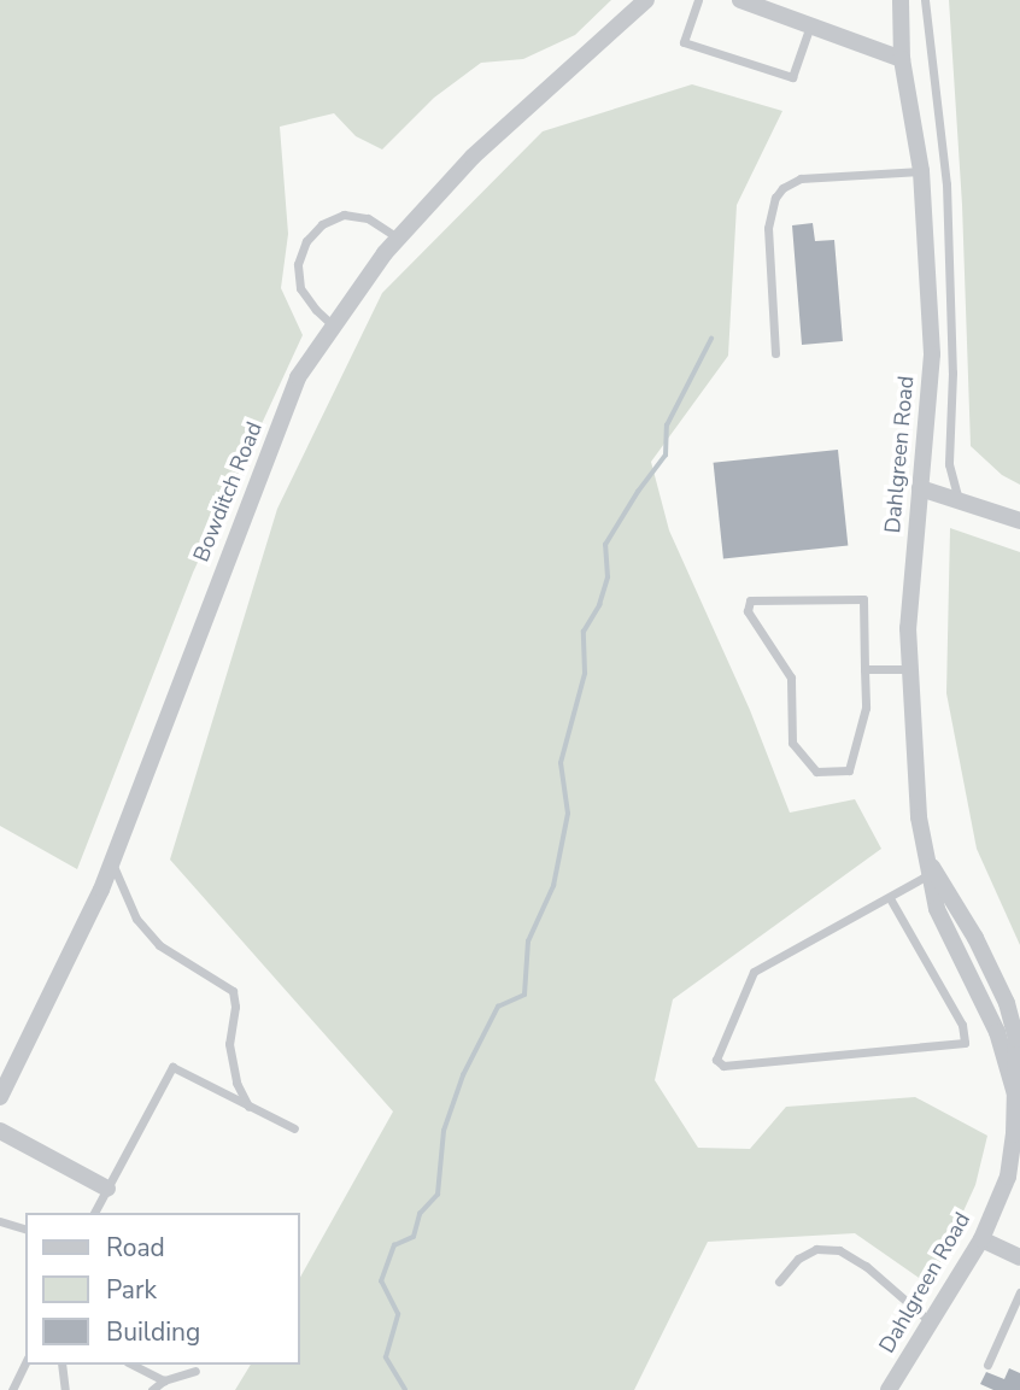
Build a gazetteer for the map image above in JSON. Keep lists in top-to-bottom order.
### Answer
{
  "streets": {
    "street": ["Dahlgreen Road", "Bowditch Road"]
  },
  "legend": ["Road", "Park", "Building"]
}
